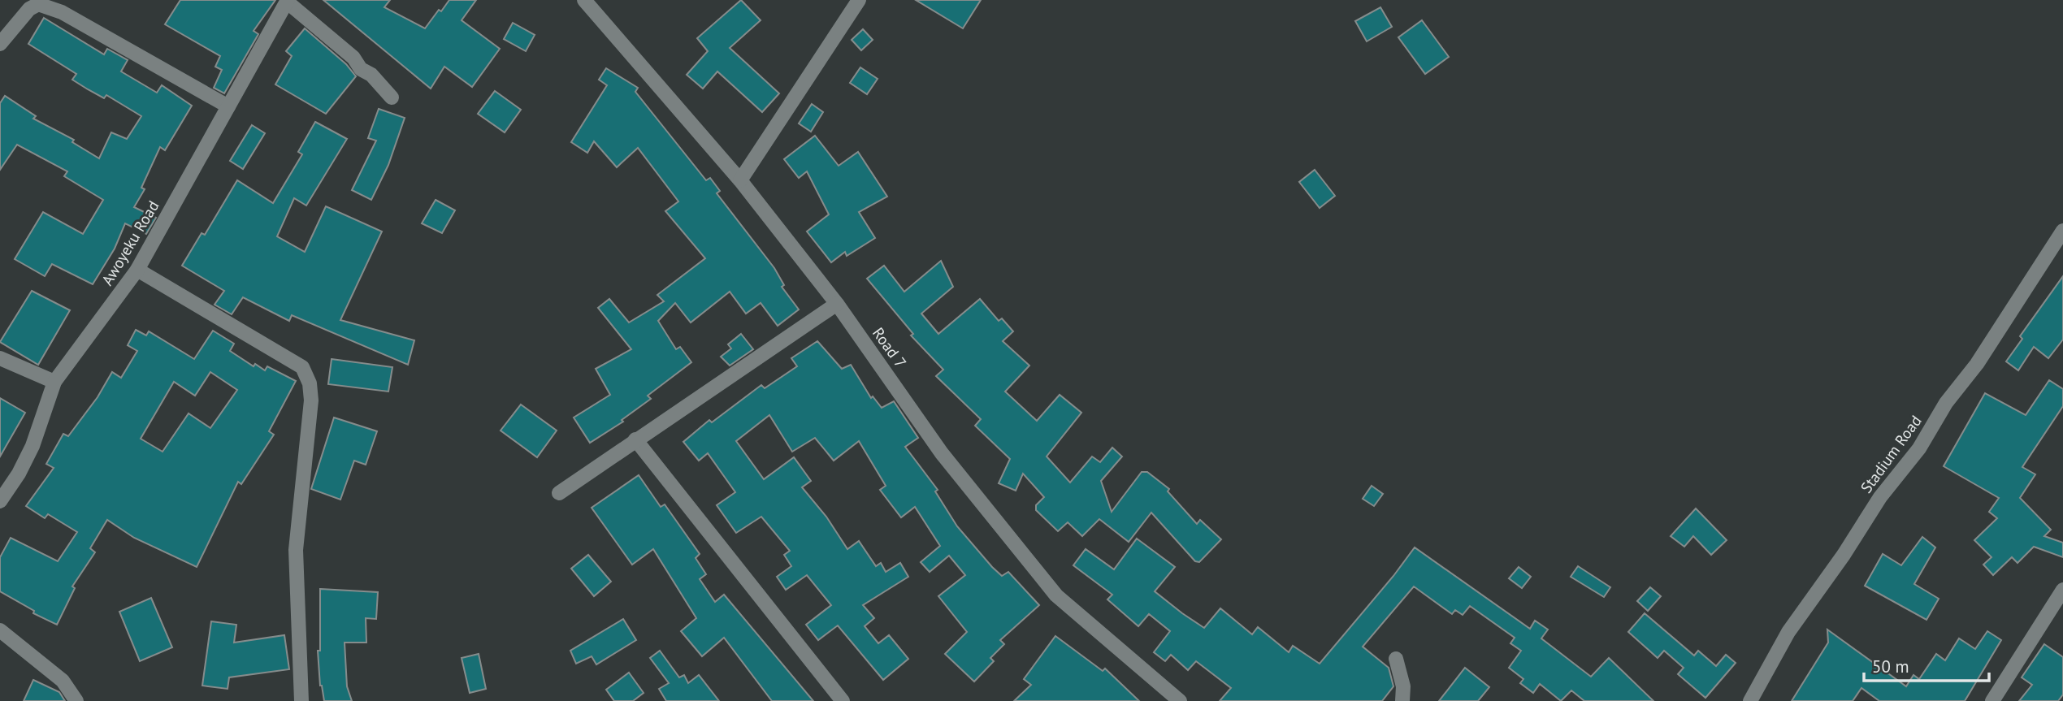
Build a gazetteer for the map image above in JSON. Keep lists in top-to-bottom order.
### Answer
{
  "streets": {
    "street": ["Awoyeku Road", "Road 7", "Stadium Road"]
  },
  "scale_bar": "50 m"
}
